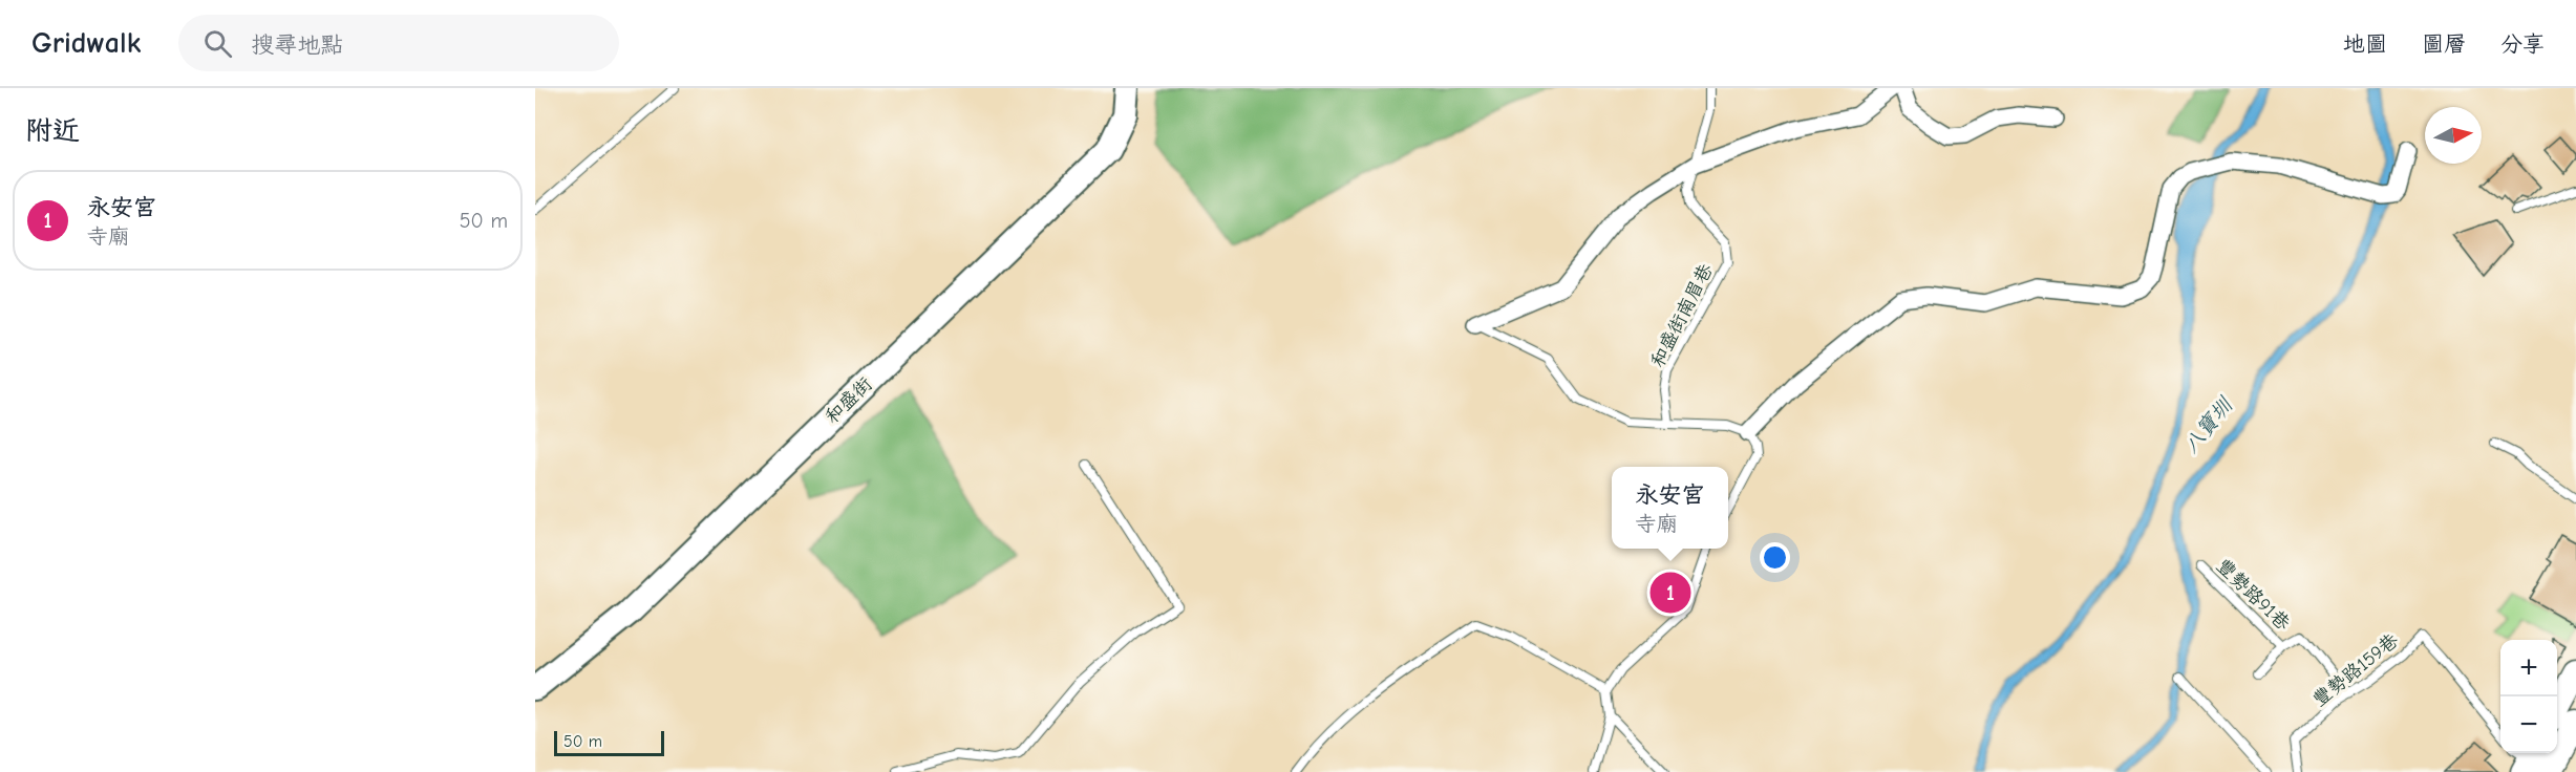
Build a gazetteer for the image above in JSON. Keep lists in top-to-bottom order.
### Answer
{
  "streets": {
    "main road": ["和盛街"],
    "lane": ["和盛街南眉巷", "豐勢路91巷", "豐勢路159巷"]
  },
  "crossings": [
    ["豐勢路91巷", "豐勢路159巷"]
  ],
  "water": ["八寶圳"],
  "scale_bar": "50 m",
  "north": "right",
  "page": {
    "header": "Gridwalk",
    "search": "搜尋地點",
    "nav": ["地圖", "圖層", "分享"],
    "heading": "附近",
    "list": [
      {
        "mark": "1",
        "name": "永安宮",
        "note": "寺廟",
        "value": "50 m"
      }
    ],
    "popup": ["永安宮", "寺廟"],
    "pins": "1",
    "map_buttons": ["+", "−"],
    "scale": "50 m"
  }
}
